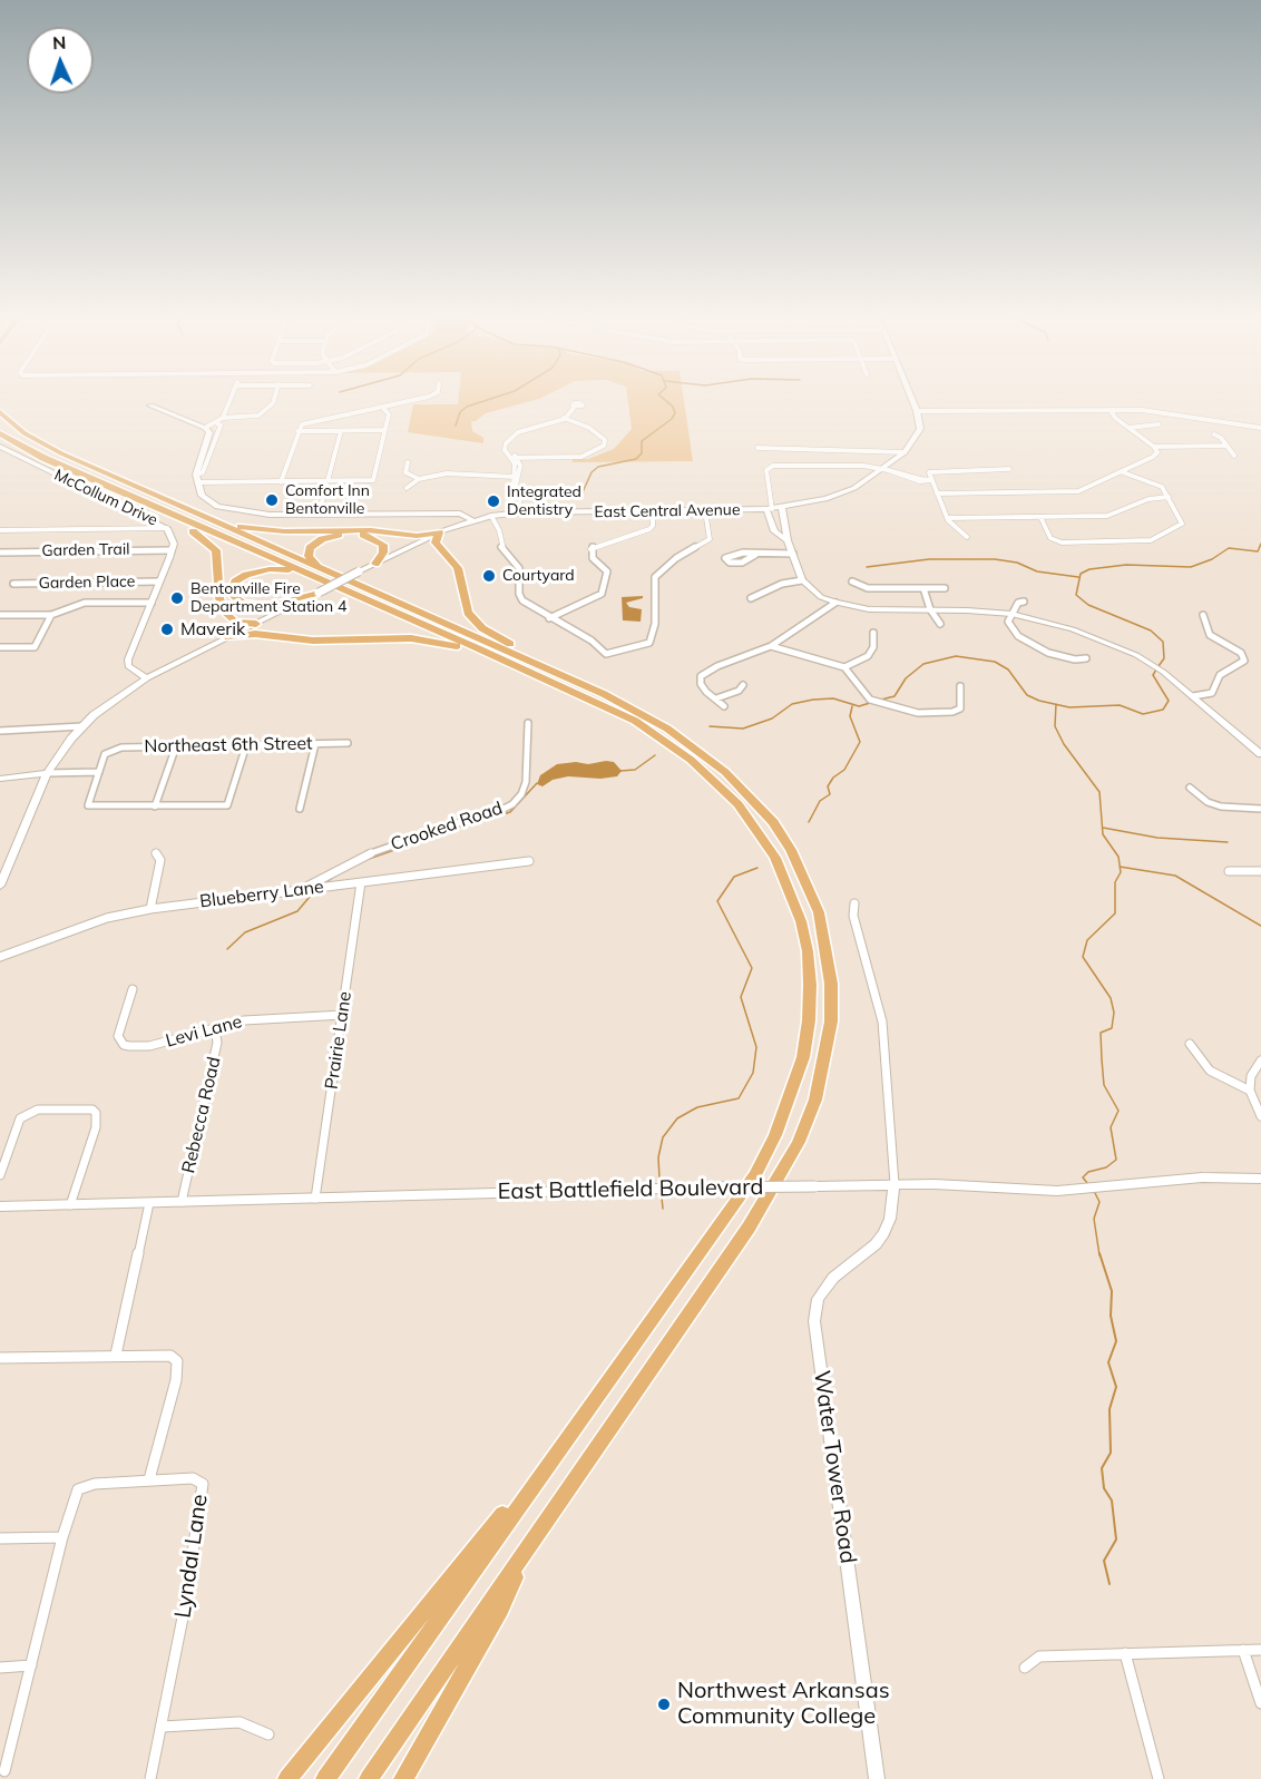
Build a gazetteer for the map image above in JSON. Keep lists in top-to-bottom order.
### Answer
{
  "streets": {
    "main road": ["East Central Avenue"],
    "street": [
      "McCollum Drive",
      "Garden Trail",
      "Garden Place",
      "Northeast 6th Street",
      "Crooked Road",
      "Blueberry Lane",
      "Levi Lane",
      "Prairie Lane",
      "Rebecca Road",
      "East Battlefield Boulevard",
      "Water Tower Road",
      "Lyndal Lane"
    ]
  },
  "crossings": [
    ["McCollum Drive", "Garden Trail"],
    ["McCollum Drive", "Garden Place"],
    ["Crooked Road", "Blueberry Lane"],
    ["Blueberry Lane", "Prairie Lane"],
    ["Levi Lane", "Prairie Lane"],
    ["Levi Lane", "Rebecca Road"],
    ["Prairie Lane", "East Battlefield Boulevard"],
    ["Rebecca Road", "East Battlefield Boulevard"],
    ["East Battlefield Boulevard", "Water Tower Road"]
  ],
  "places": [
    "Comfort Inn Bentonville",
    "Integrated Dentistry",
    "Courtyard",
    "Bentonville Fire Department Station 4",
    "Maverik",
    "Northwest Arkansas Community College"
  ],
  "north": "top"
}
